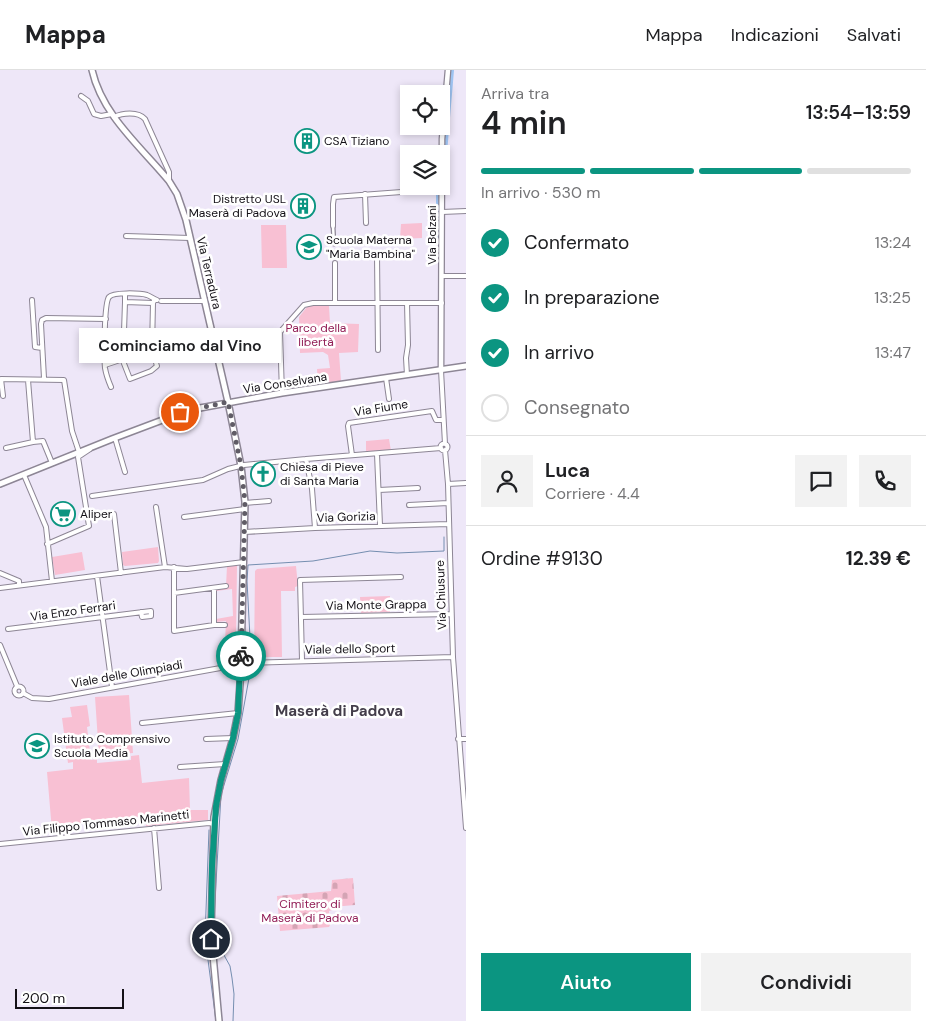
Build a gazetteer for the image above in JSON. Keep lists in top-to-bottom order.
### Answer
{
  "streets": {
    "main road": ["Via Terradura", "Via Conselvana"],
    "street": [
      "Via Bolzani",
      "Via Fiume",
      "Via Gorizia",
      "Via Chiusure",
      "Via Monte Grappa",
      "Via Enzo Ferrari",
      "Viale dello Sport",
      "Viale delle Olimpiadi",
      "Via Filippo Tommaso Marinetti"
    ]
  },
  "crossings": [
    ["Via Bolzani", "Via Conselvana"],
    ["Via Bolzani", "Via Chiusure"],
    ["Via Terradura", "Via Conselvana"],
    ["Via Terradura", "Via Gorizia"],
    ["Via Terradura", "Viale dello Sport"],
    ["Via Terradura", "Viale delle Olimpiadi"],
    ["Via Conselvana", "Via Chiusure"],
    ["Via Fiume", "Via Chiusure"],
    ["Via Gorizia", "Via Chiusure"],
    ["Via Chiusure", "Via Monte Grappa"],
    ["Via Chiusure", "Viale dello Sport"],
    ["Viale dello Sport", "Viale delle Olimpiadi"]
  ],
  "districts": ["Maserà di Padova"],
  "parks": ["Parco della libertà", "Cimitero di Maserà di Padova"],
  "places": {
    "building": ["CSA Tiziano", "Distretto USL Maserà di Padova"],
    "school or university": ["Scuola Materna \"Maria Bambina\"", "Istituto Comprensivo Scuola Media"],
    "other": ["Cominciamo dal Vino"],
    "church": ["Chiesa di Pieve di Santa Maria"],
    "supermarket": ["Aliper"]
  },
  "scale_bar": "200 m",
  "page": {
    "header": "Mappa",
    "nav": ["Mappa", "Indicazioni", "Salvati"],
    "heading": ["4 min", "Arriva tra", "13:54–13:59"],
    "panel": [
      "Luca",
      "Corriere · 4.4",
      "Ordine #9130",
      "12.39 €"
    ],
    "bar": "In arrivo · 530 m",
    "list": [
      ["Confermato", "13:24"],
      ["In preparazione", "13:25"],
      ["In arrivo", "13:47"],
      "Consegnato"
    ],
    "bubble": "Cominciamo dal Vino",
    "buttons": ["Aiuto", "Condividi"],
    "scale": "200 m"
  }
}
